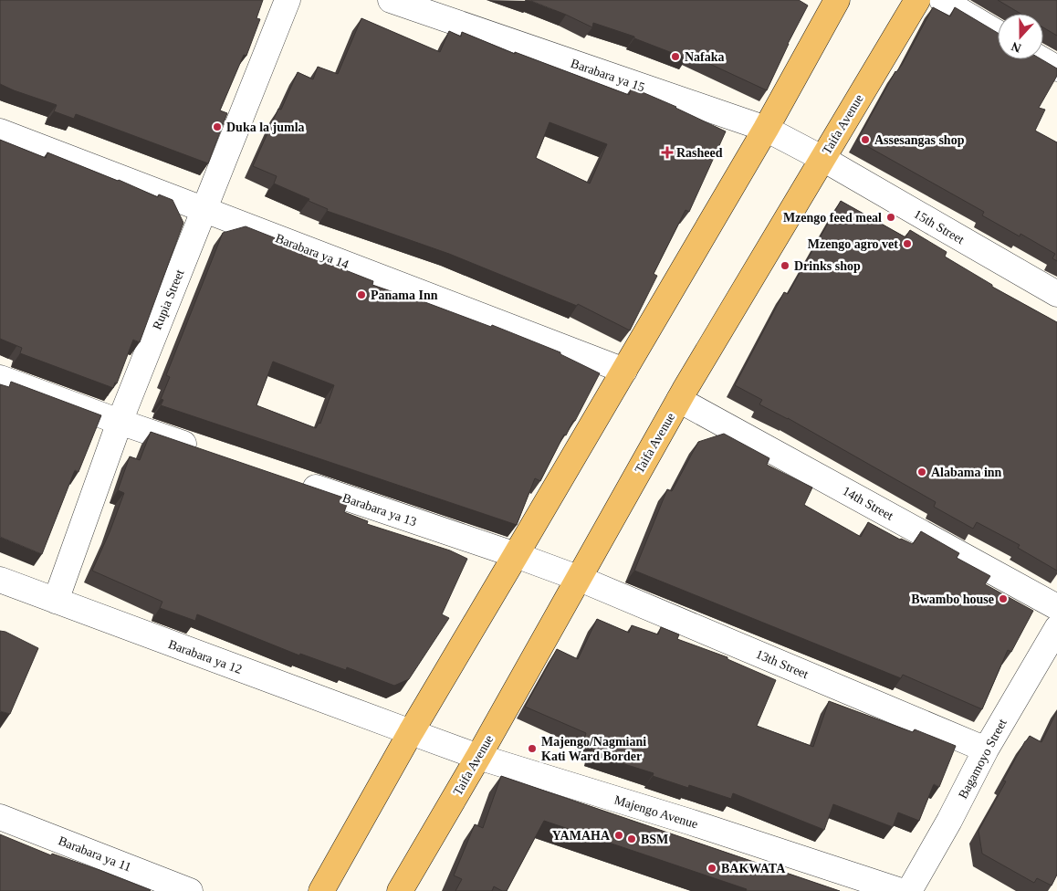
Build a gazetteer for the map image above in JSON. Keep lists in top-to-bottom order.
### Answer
{
  "streets": {
    "main road": ["Taifa Avenue"],
    "street": [
      "Barabara ya 15",
      "15th Street",
      "Barabara ya 14",
      "Rupia Street",
      "14th Street",
      "Barabara ya 13",
      "Barabara ya 12",
      "13th Street",
      "Bagamoyo Street",
      "Majengo Avenue",
      "Barabara ya 11"
    ]
  },
  "crossings": [
    ["Barabara ya 15", "Taifa Avenue"],
    ["Barabara ya 15", "15th Street"],
    ["Taifa Avenue", "15th Street"],
    ["Taifa Avenue", "14th Street"],
    ["Taifa Avenue", "Barabara ya 13"],
    ["Taifa Avenue", "13th Street"],
    ["Taifa Avenue", "Majengo Avenue"],
    ["Barabara ya 14", "Rupia Street"],
    ["Rupia Street", "Barabara ya 12"],
    ["Barabara ya 13", "13th Street"],
    ["Barabara ya 12", "Majengo Avenue"],
    ["13th Street", "Bagamoyo Street"]
  ],
  "places": {
    "other": [
      "Nafaka",
      "Duka la jumla",
      "Assesangas shop",
      "Mzengo feed meal",
      "Mzengo agro vet",
      "Drinks shop",
      "Panama Inn",
      "Alabama inn",
      "Bwambo house",
      "Majengo/Nagmiani Kati Ward Border",
      "YAMAHA",
      "BSM",
      "BAKWATA"
    ],
    "health": ["Rasheed"]
  },
  "north": "bottom"
}
